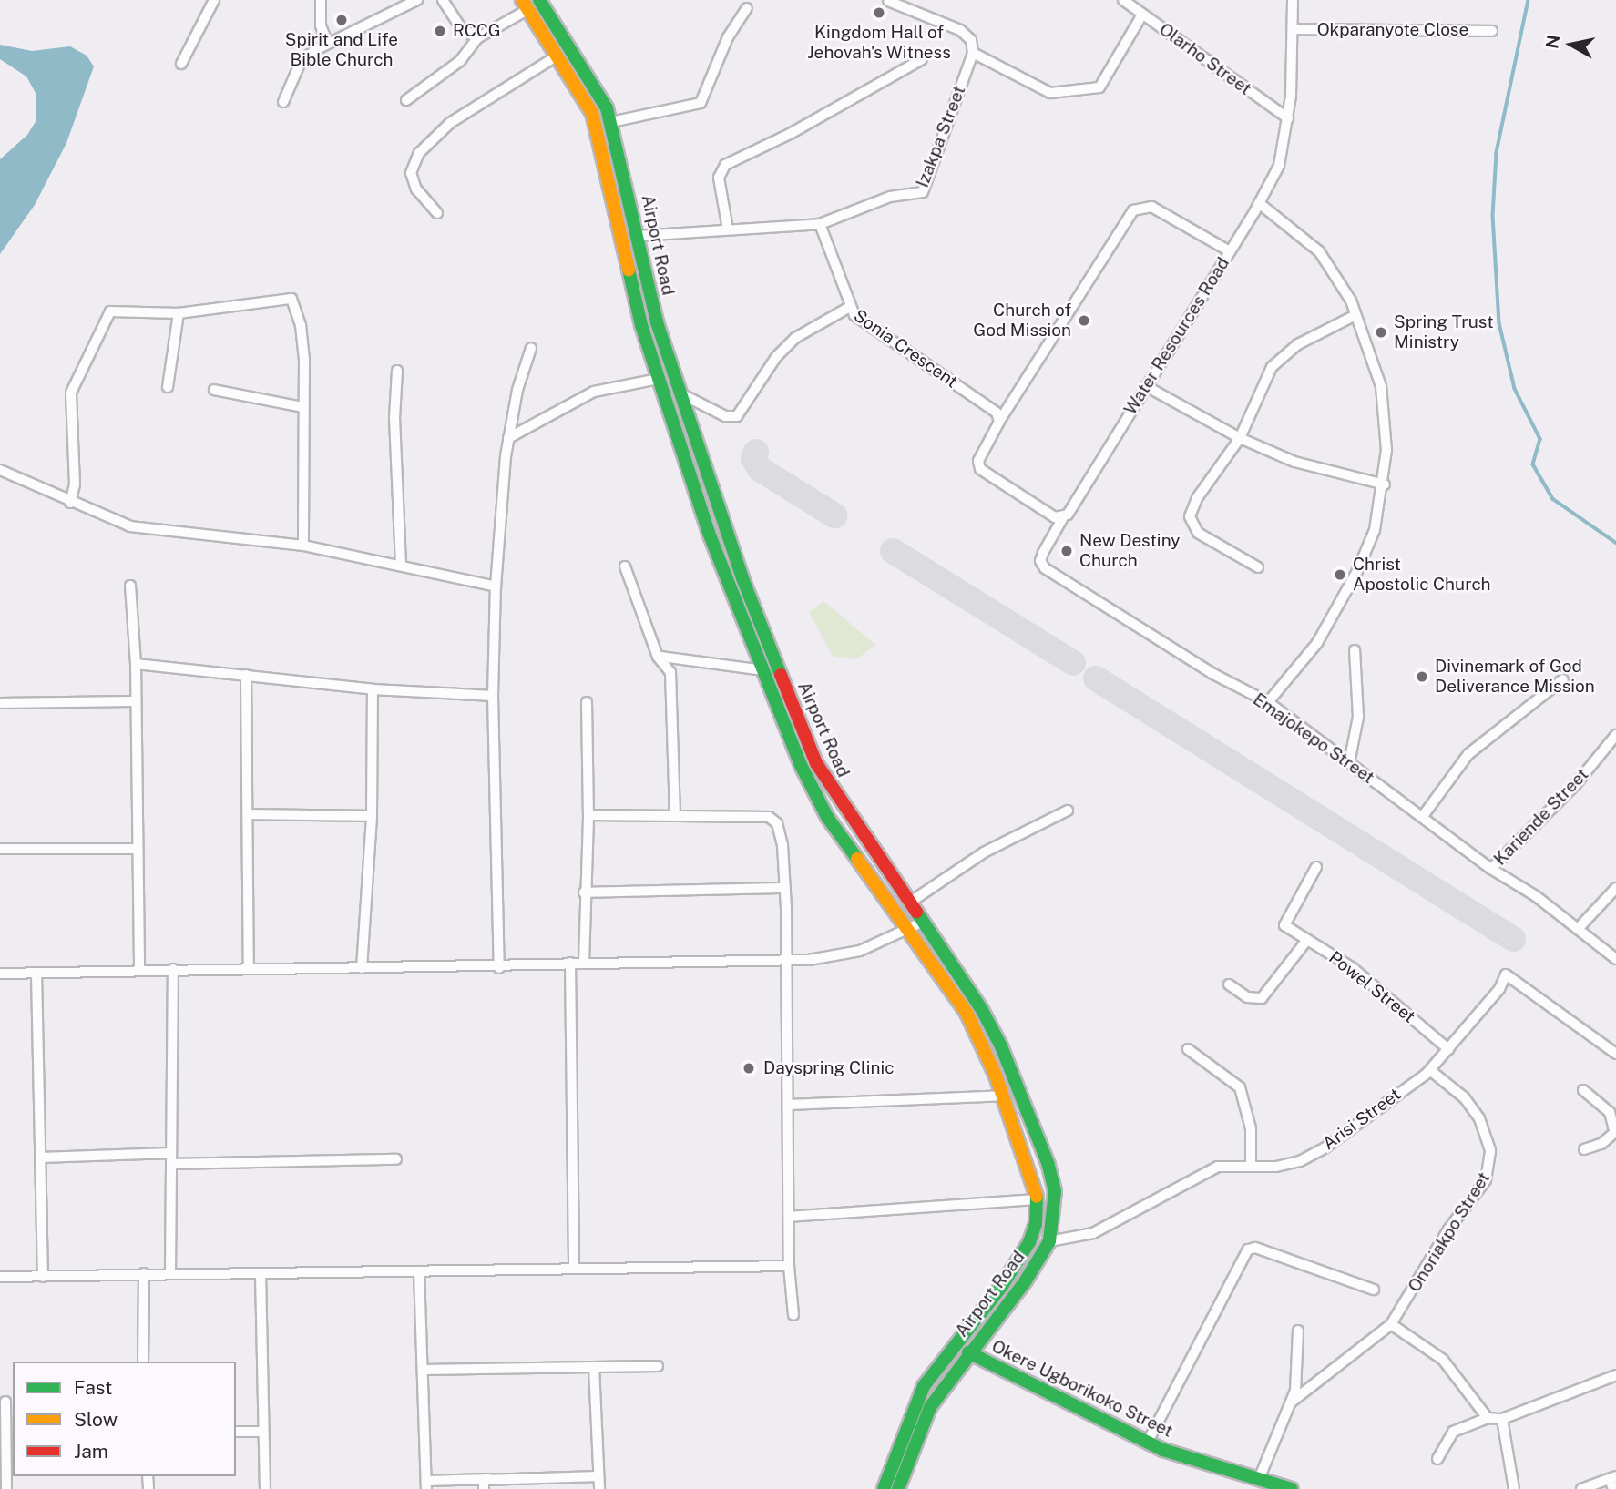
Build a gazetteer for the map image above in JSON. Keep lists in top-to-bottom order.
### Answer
{
  "streets": {
    "main road": ["Airport Road", "Okere Ugborikoko Street"],
    "street": [
      "Okparanyote Close",
      "Olarho Street",
      "Izakpa Street",
      "Water Resources Road",
      "Sonia Crescent",
      "Emajokepo Street",
      "Kariende Street",
      "Powel Street",
      "Arisi Street",
      "Onoriakpo Street"
    ]
  },
  "crossings": [
    ["Okparanyote Close", "Water Resources Road"],
    ["Olarho Street", "Water Resources Road"],
    ["Izakpa Street", "Airport Road"],
    ["Izakpa Street", "Sonia Crescent"],
    ["Airport Road", "Arisi Street"],
    ["Airport Road", "Okere Ugborikoko Street"],
    ["Water Resources Road", "Emajokepo Street"],
    ["Emajokepo Street", "Kariende Street"],
    ["Powel Street", "Arisi Street"],
    ["Arisi Street", "Onoriakpo Street"]
  ],
  "places": [
    "Kingdom Hall of Jehovah's Witness",
    "Spirit and Life Bible Church",
    "RCCG",
    "Church of God Mission",
    "Spring Trust Ministry",
    "New Destiny Church",
    "Christ Apostolic Church",
    "Divinemark of God Deliverance Mission",
    "Dayspring Clinic"
  ],
  "legend": ["Fast", "Slow", "Jam"],
  "north": "left"
}
